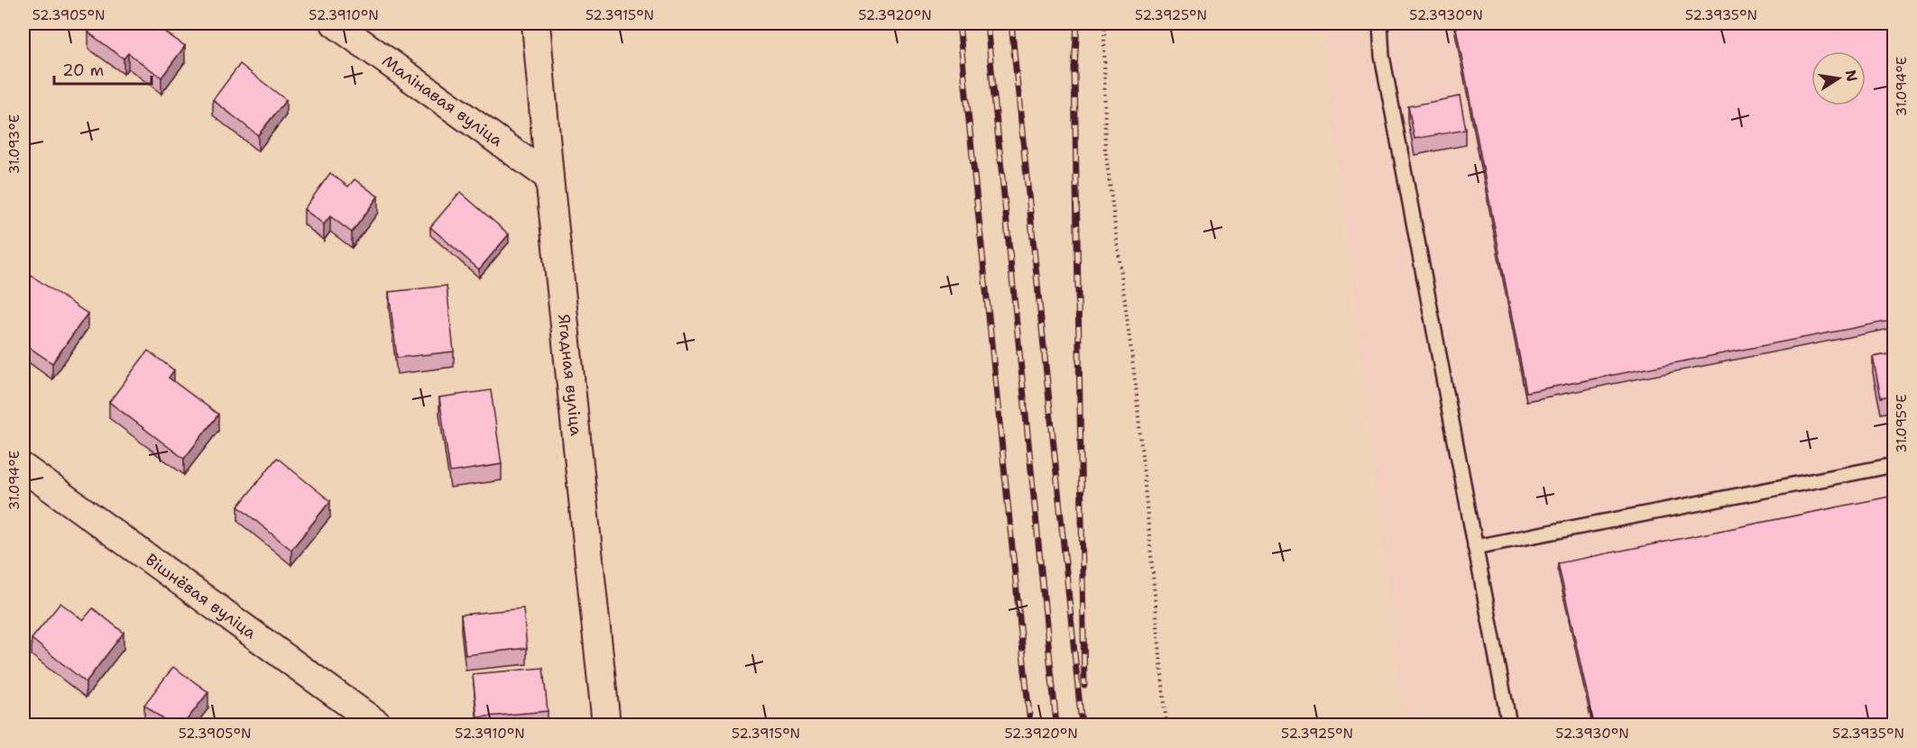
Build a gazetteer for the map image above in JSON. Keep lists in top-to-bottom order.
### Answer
{
  "streets": {
    "street": ["Малінавая вуліца", "Ягадная вуліца", "Вішнёвая вуліца"]
  },
  "crossings": [
    ["Малінавая вуліца", "Ягадная вуліца"]
  ],
  "scale_bar": "20 m",
  "north": "right",
  "coordinates": [
    "52.3905°N",
    "52.3910°N",
    "52.3915°N",
    "52.3920°N",
    "52.3925°N",
    "52.3930°N",
    "52.3935°N",
    "31.094°E",
    "31.093°E",
    "31.095°E"
  ]
}
